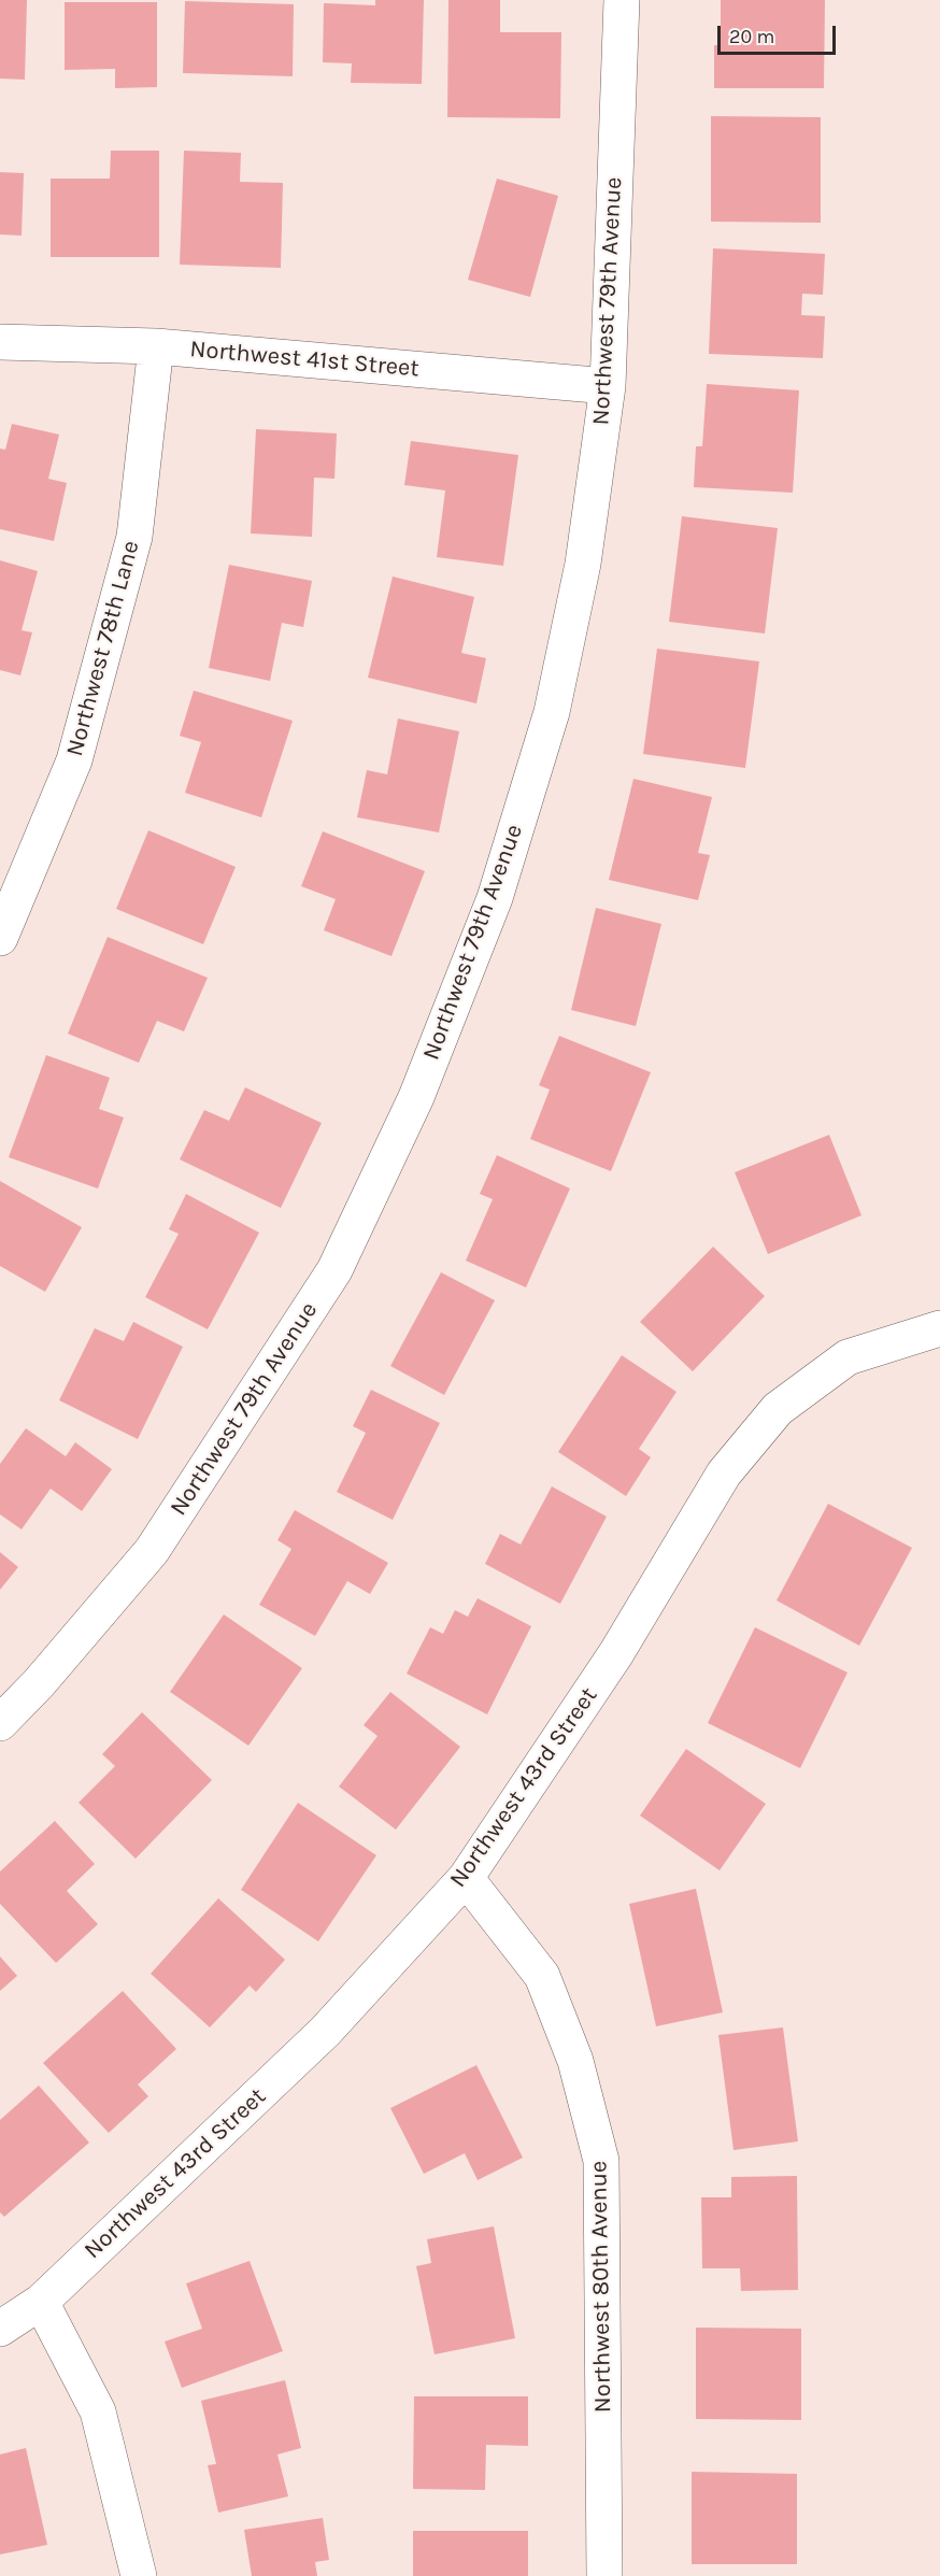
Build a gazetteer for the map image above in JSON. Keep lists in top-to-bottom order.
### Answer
{
  "streets": {
    "street": [
      "Northwest 79th Avenue",
      "Northwest 41st Street",
      "Northwest 78th Lane",
      "Northwest 43rd Street",
      "Northwest 80th Avenue"
    ]
  },
  "crossings": [
    ["Northwest 79th Avenue", "Northwest 41st Street"],
    ["Northwest 41st Street", "Northwest 78th Lane"],
    ["Northwest 43rd Street", "Northwest 80th Avenue"]
  ],
  "scale_bar": "20 m"
}
